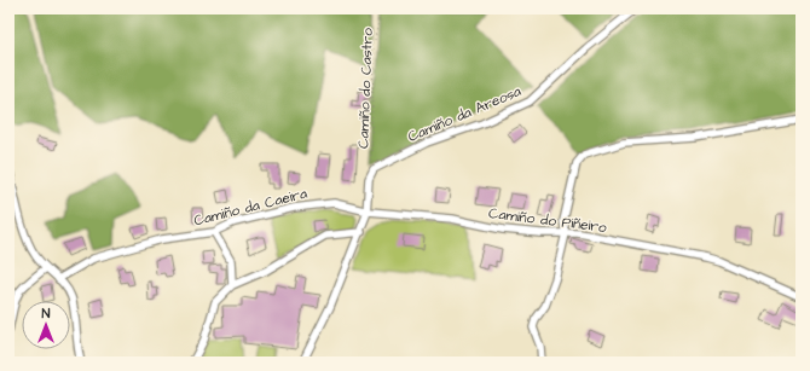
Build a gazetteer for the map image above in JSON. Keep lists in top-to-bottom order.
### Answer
{
  "streets": {
    "street": ["Camiño da Areosa", "Camiño da Caeira", "Camiño do Piñeiro"],
    "path": ["Camiño do Castro"]
  },
  "crossings": [
    ["Camiño do Castro", "Camiño da Areosa"],
    ["Camiño da Caeira", "Camiño do Piñeiro"]
  ],
  "north": "top"
}
